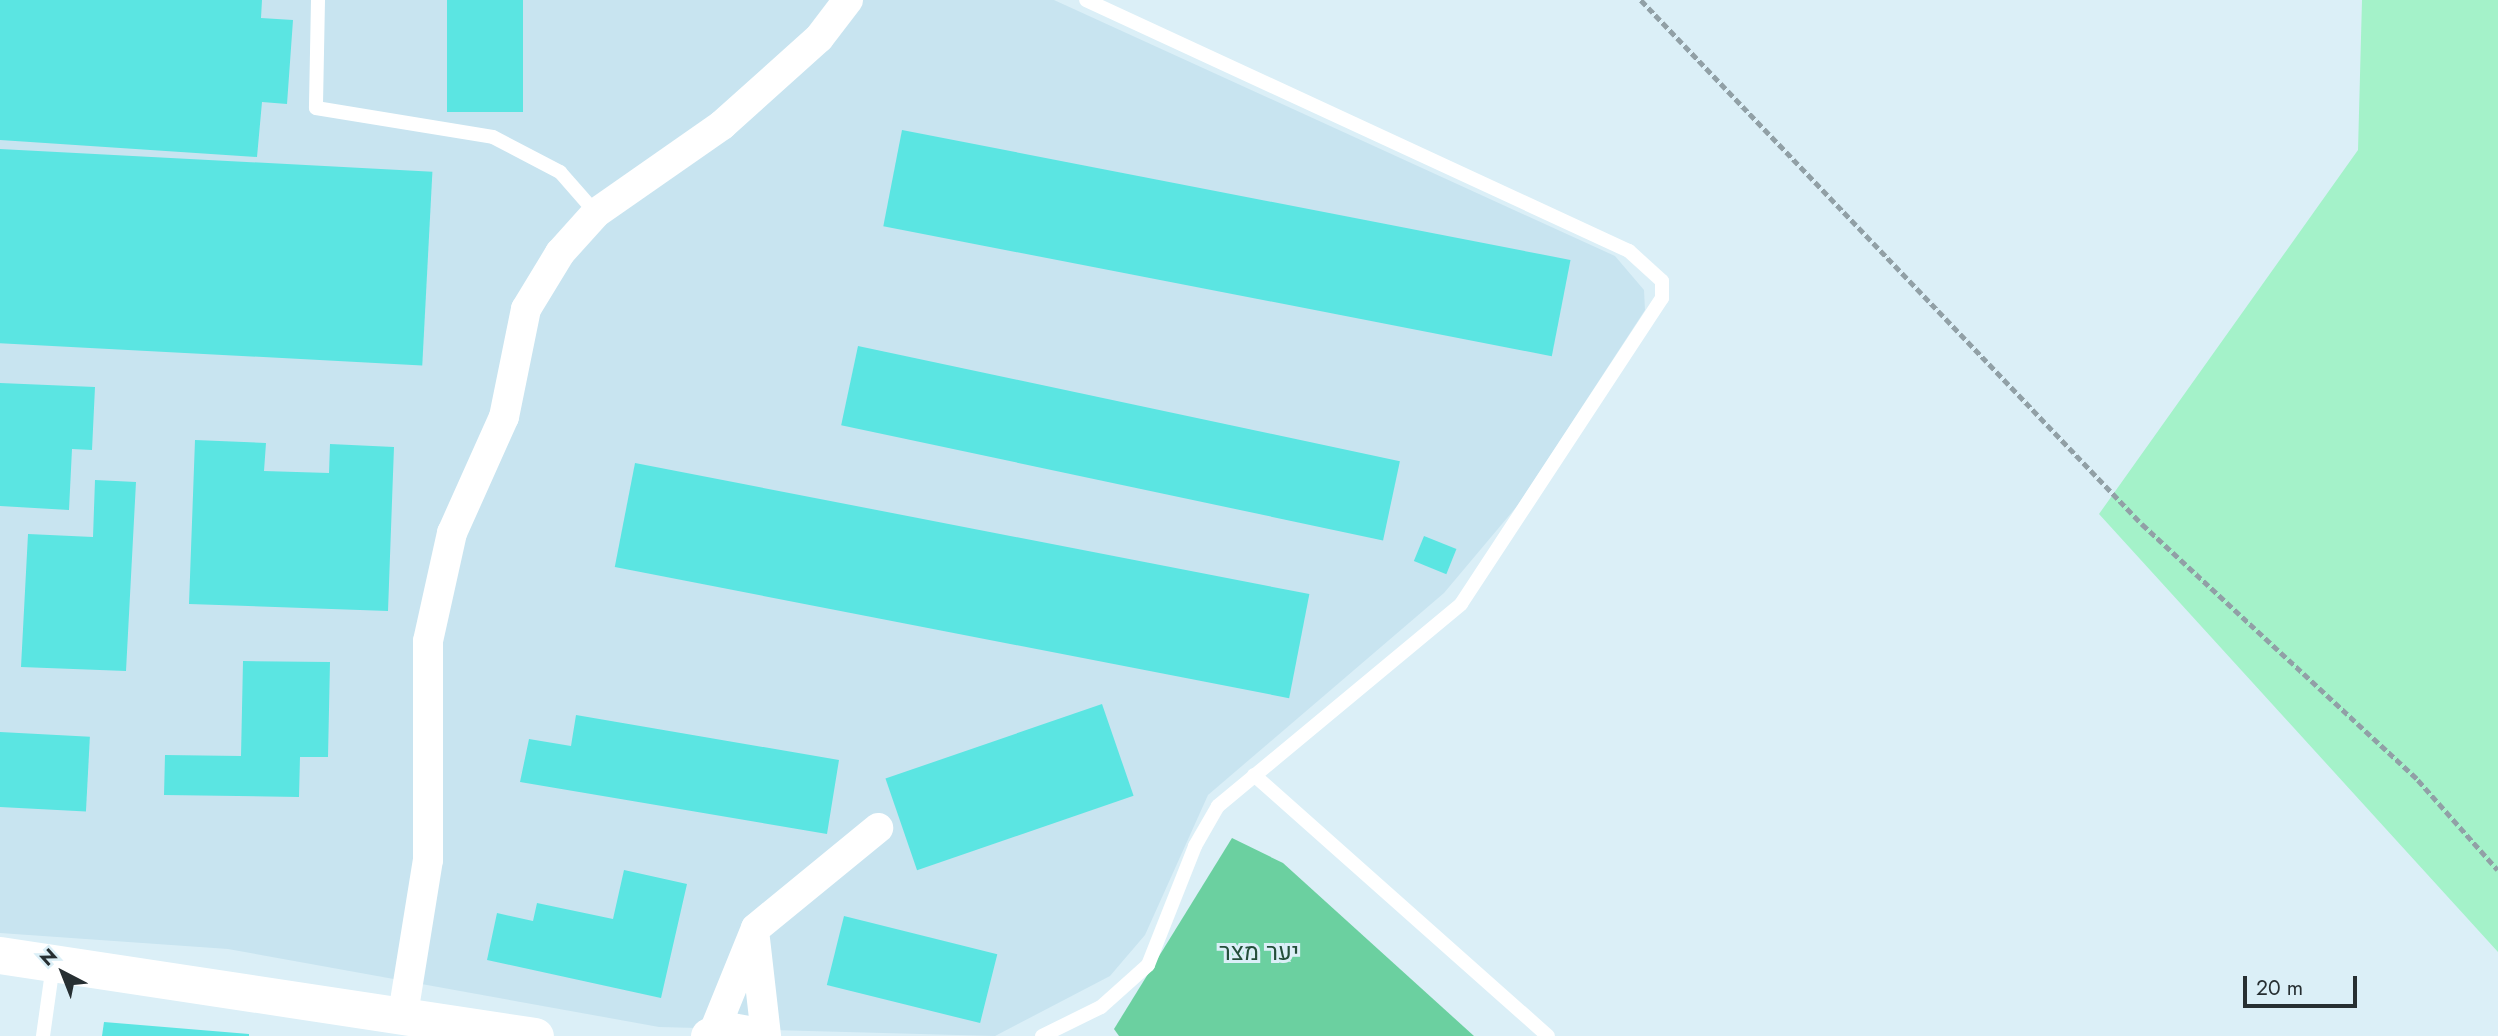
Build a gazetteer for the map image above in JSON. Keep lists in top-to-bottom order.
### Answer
{
  "parks": ["יער מצר"],
  "scale_bar": "20 m",
  "north": "top left"
}
